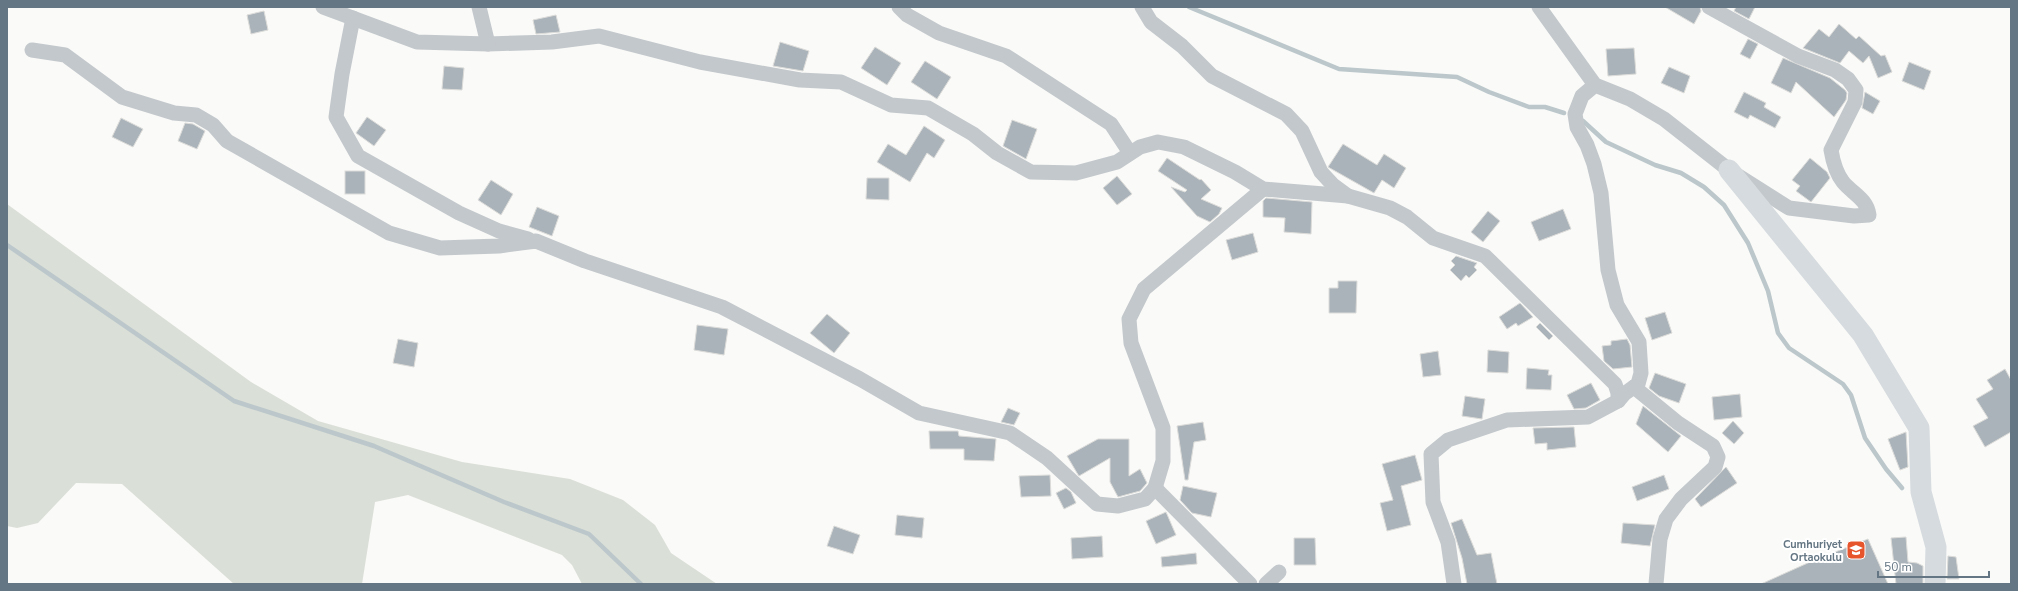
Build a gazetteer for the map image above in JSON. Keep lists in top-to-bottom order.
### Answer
{
  "places": {
    "school or university": ["Cumhuriyet Ortaokulu"]
  },
  "scale_bar": "50 m"
}
